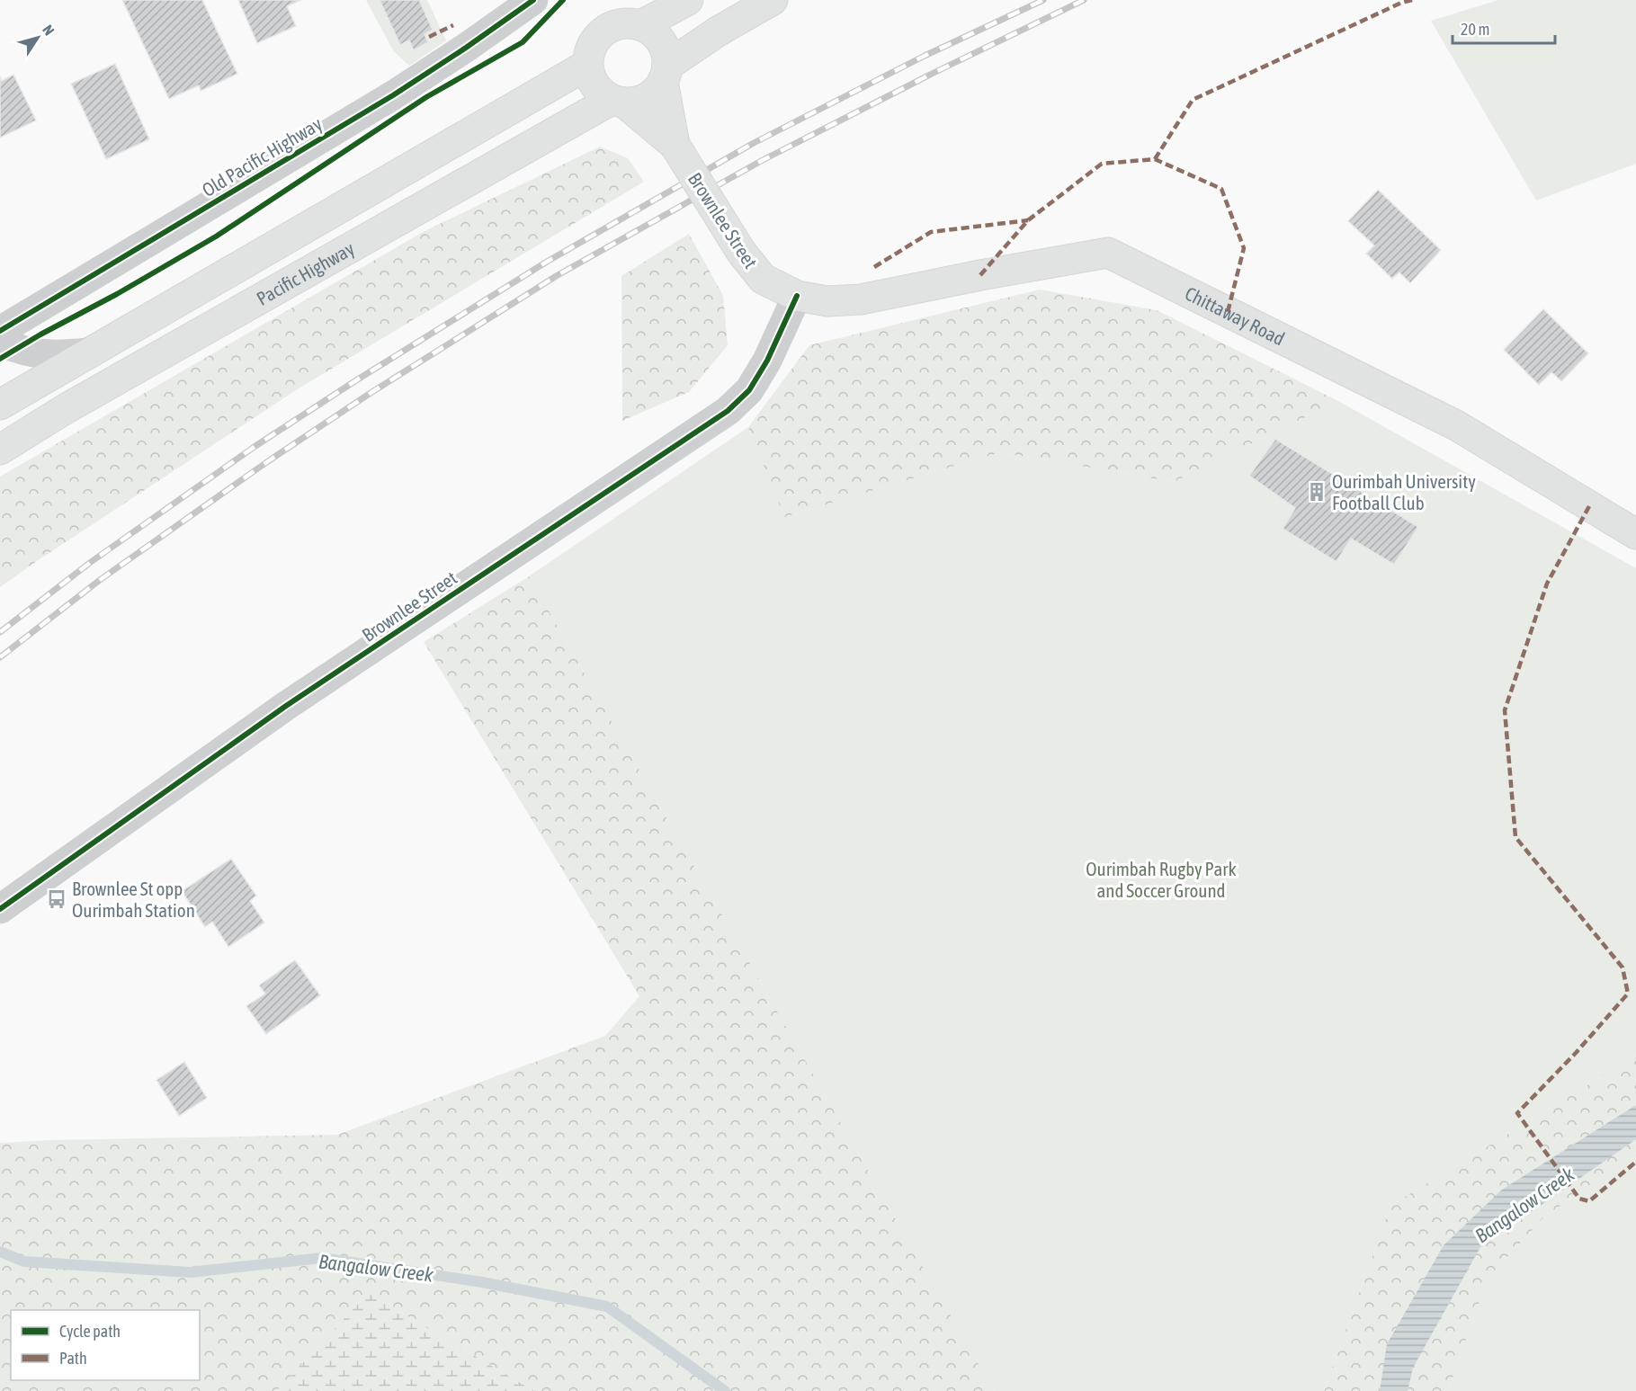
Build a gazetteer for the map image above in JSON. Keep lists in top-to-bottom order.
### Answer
{
  "streets": {
    "main road": ["Brownlee Street", "Pacific Highway", "Chittaway Road"],
    "street": ["Old Pacific Highway"]
  },
  "crossings": [
    ["Brownlee Street", "Pacific Highway"],
    ["Brownlee Street", "Chittaway Road"]
  ],
  "water": ["Bangalow Creek"],
  "parks": ["Ourimbah Rugby Park and Soccer Ground"],
  "places": {
    "building": ["Ourimbah University Football Club"],
    "bus stop": ["Brownlee St opp Ourimbah Station"]
  },
  "legend": ["Cycle path", "Path"],
  "scale_bar": "20 m",
  "north": "top right"
}
